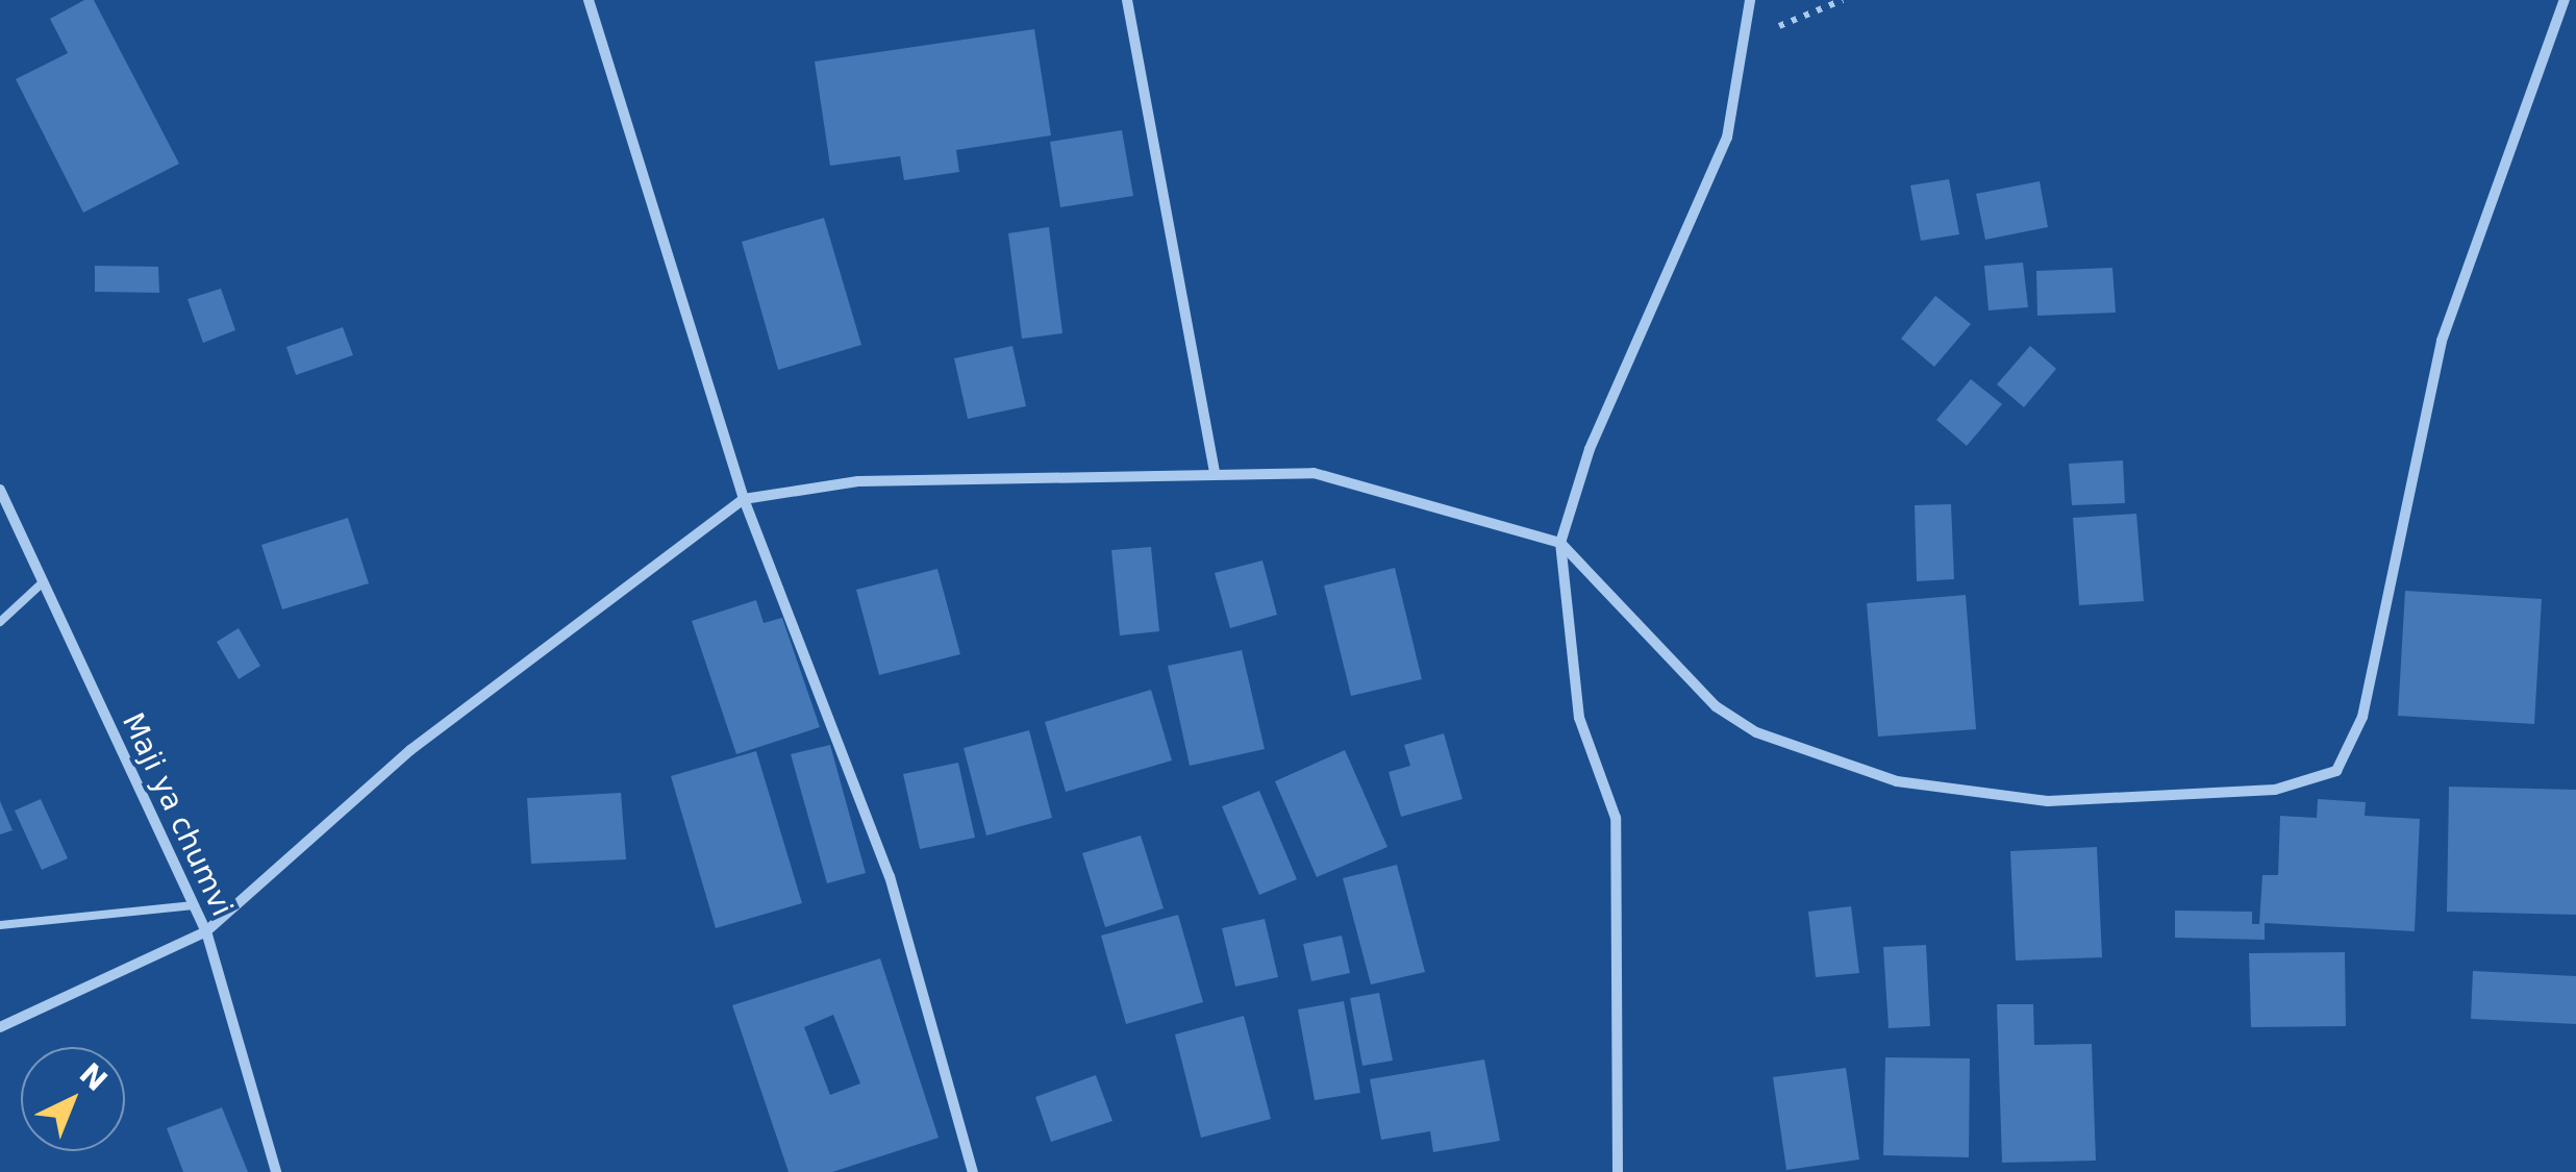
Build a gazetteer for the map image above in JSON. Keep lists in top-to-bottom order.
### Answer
{
  "streets": {
    "street": ["Maji ya chumvi"]
  },
  "north": "top right"
}
